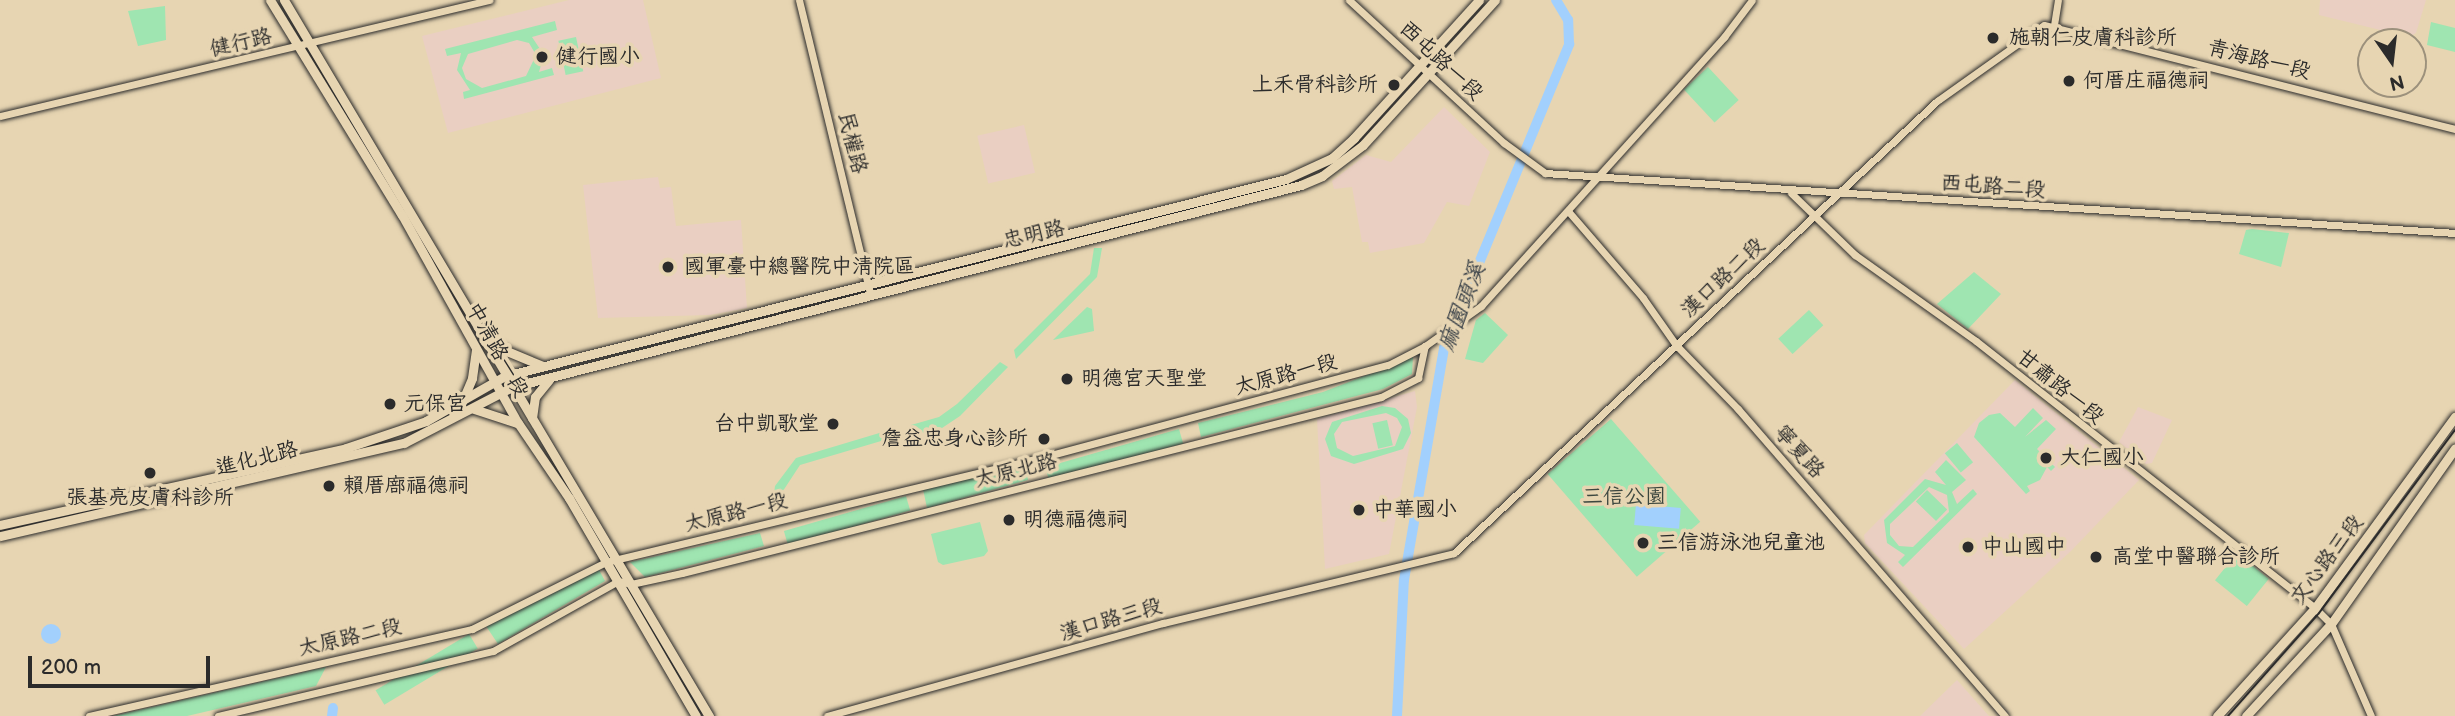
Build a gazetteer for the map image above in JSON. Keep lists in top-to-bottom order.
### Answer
{
  "streets": {
    "main road": [
      "忠明路",
      "中清路一段",
      "進化北路",
      "文心路三段"
    ],
    "street": [
      "健行路",
      "青海路一段",
      "西屯路一段",
      "民權路",
      "西屯路二段",
      "漢口路二段",
      "太原路一段",
      "甘肅路一段",
      "寧夏路",
      "太原北路",
      "漢口路三段",
      "太原路二段"
    ]
  },
  "crossings": [
    ["健行路", "中清路一段"],
    ["青海路一段", "漢口路二段"],
    ["西屯路一段", "西屯路二段"],
    ["西屯路一段", "忠明路"],
    ["民權路", "忠明路"],
    ["西屯路二段", "漢口路二段"],
    ["西屯路二段", "太原路一段"],
    ["西屯路二段", "甘肅路一段"],
    ["忠明路", "中清路一段"],
    ["忠明路", "進化北路"],
    ["漢口路二段", "甘肅路一段"],
    ["漢口路二段", "寧夏路"],
    ["漢口路二段", "漢口路三段"],
    ["中清路一段", "太原路一段"],
    ["中清路一段", "進化北路"],
    ["中清路一段", "太原北路"],
    ["中清路一段", "太原路二段"],
    ["太原路一段", "寧夏路"],
    ["太原路一段", "太原北路"],
    ["太原路一段", "太原路二段"],
    ["甘肅路一段", "文心路三段"]
  ],
  "water": ["麻園頭溪"],
  "parks": ["三信公園"],
  "places": [
    "施朝仁皮膚科診所",
    "健行國小",
    "何厝庄福德祠",
    "上禾骨科診所",
    "國軍臺中總醫院中清院區",
    "明德宮天聖堂",
    "元保宮",
    "台中凱歌堂",
    "詹益忠身心診所",
    "大仁國小",
    "張基亮皮膚科診所",
    "賴厝廍福德祠",
    "中華國小",
    "明德福德祠",
    "三信游泳池兒童池",
    "中山國中",
    "高堂中醫聯合診所"
  ],
  "scale_bar": "200 m",
  "north": "bottom"
}
